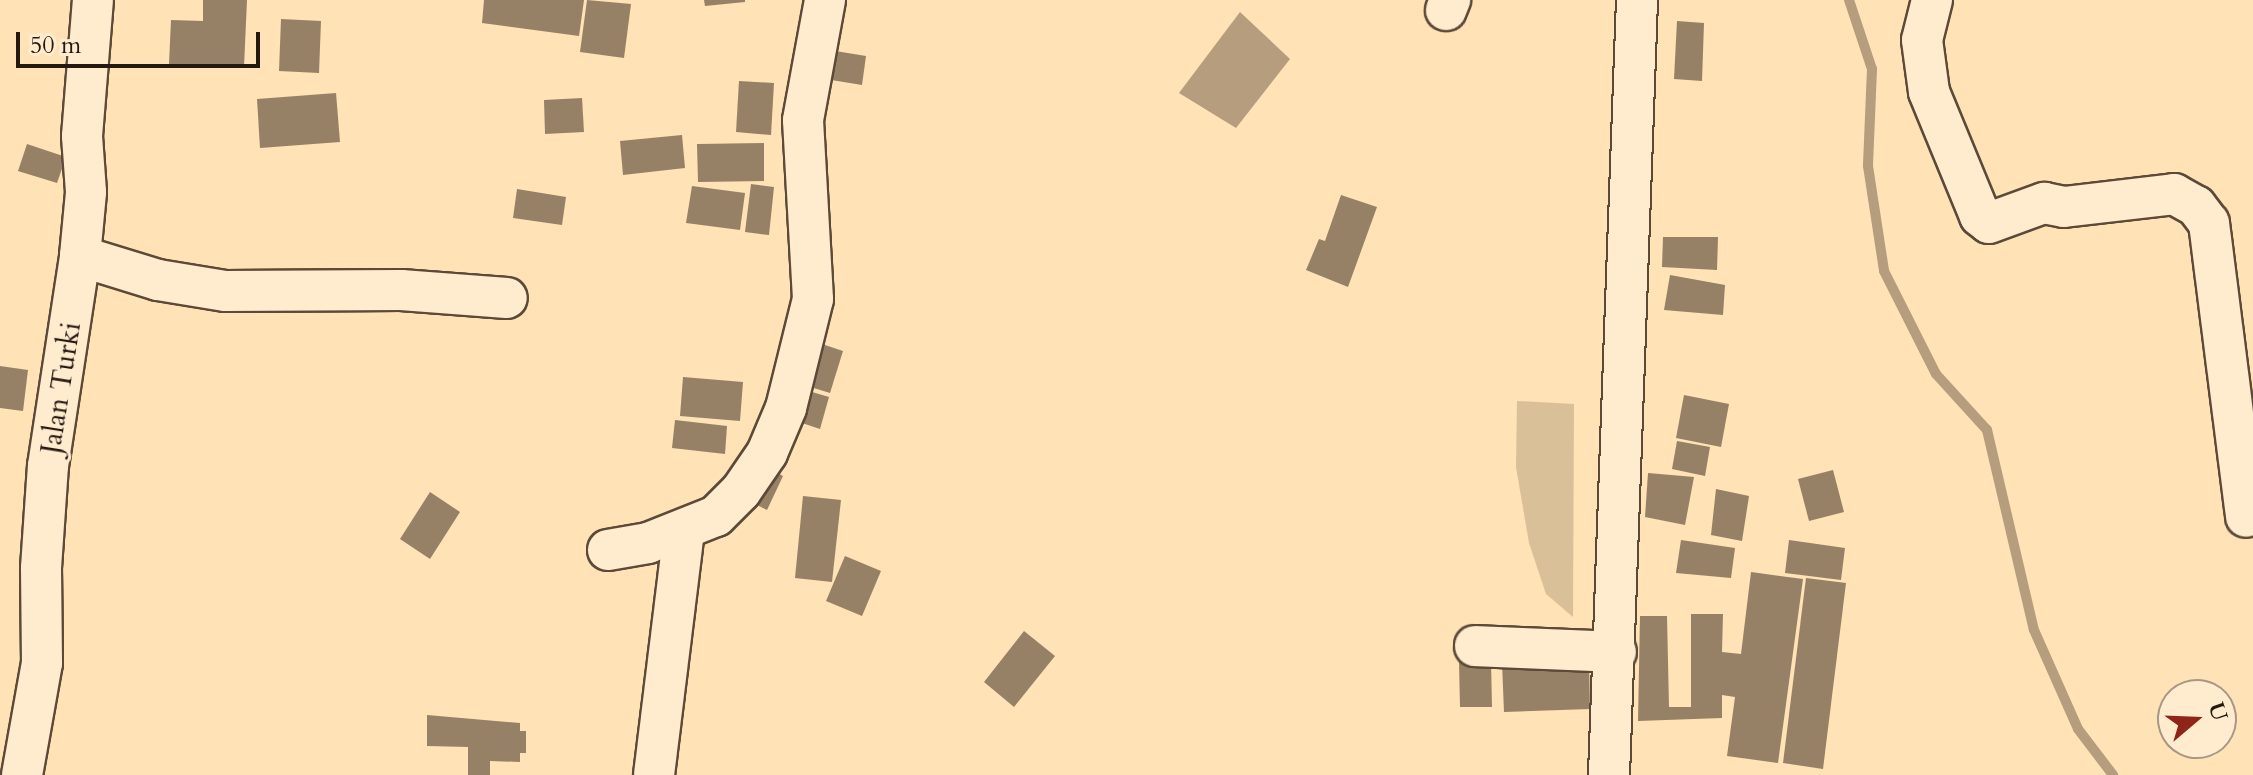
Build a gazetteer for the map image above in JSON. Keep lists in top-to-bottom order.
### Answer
{
  "streets": {
    "street": ["Jalan Turki"]
  },
  "scale_bar": "50 m",
  "north": "right"
}
